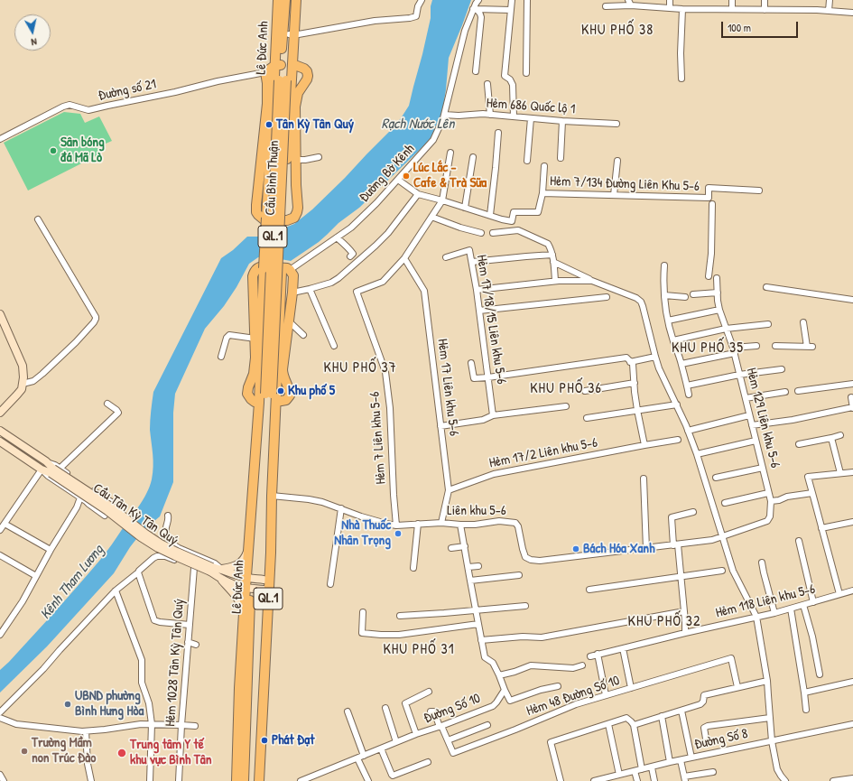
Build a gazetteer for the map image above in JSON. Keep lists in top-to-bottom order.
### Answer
{
  "streets": {
    "highway": ["Lê Đức Anh", "Cầu Bình Thuận", "QL.1"],
    "main road": ["Cầu Tân Kỳ Tân Quý"],
    "street": [
      "Đường số 21",
      "Hẻm 686 Quốc lộ 1",
      "Đường Bờ Kênh",
      "Hẻm 7/134 Đường Liên Khu 5-6",
      "Hẻm 17/18/15 Liên khu 5-6",
      "Hẻm 17 Liên khu 5-6",
      "Hẻm 129 Liên khu 5-6",
      "Hẻm 7 Liên khu 5-6",
      "Hẻm 17/2 Liên khu 5-6",
      "Liên khu 5-6",
      "Hẻm 118 Liên khu 5-6",
      "Hẻm 1028 Tân Kỳ Tân Quý",
      "Hẻm 48 Đường Số 10",
      "Đường Số 10",
      "Đường Số 8"
    ]
  },
  "crossings": [
    ["Lê Đức Anh", "Cầu Bình Thuận"],
    ["Lê Đức Anh", "Liên khu 5-6"],
    ["Hẻm 686 Quốc lộ 1", "Đường Bờ Kênh"],
    ["Hẻm 17 Liên khu 5-6", "Hẻm 7 Liên khu 5-6"],
    ["Hẻm 17 Liên khu 5-6", "Hẻm 17/2 Liên khu 5-6"],
    ["Hẻm 17 Liên khu 5-6", "Liên khu 5-6"],
    ["Hẻm 129 Liên khu 5-6", "Liên khu 5-6"],
    ["Hẻm 7 Liên khu 5-6", "Liên khu 5-6"],
    ["Hẻm 48 Đường Số 10", "Đường Số 10"]
  ],
  "districts": [
    "KHU PHỐ 38",
    "KHU PHỐ 35",
    "KHU PHỐ 37",
    "KHU PHỐ 36",
    "KHU PHỐ 32",
    "KHU PHỐ 31"
  ],
  "water": ["Rạch Nước Lên", "Kênh Tham Lương"],
  "places": [
    "Tân Kỳ Tân Quý",
    "Sân bóng đá Mã Lò",
    "Lúc Lắc - Cafe & Trà Sữa",
    "Khu phố 5",
    "Nhà Thuốc Nhân Trọng",
    "Bách Hóa Xanh",
    "UBND phường Bình Hưng Hòa",
    "Phát Đạt",
    "Trường Mầm non Trúc Đào",
    "Trung tâm Y tế khu vực Bình Tân"
  ],
  "scale_bar": "100 m",
  "north": "bottom"
}
